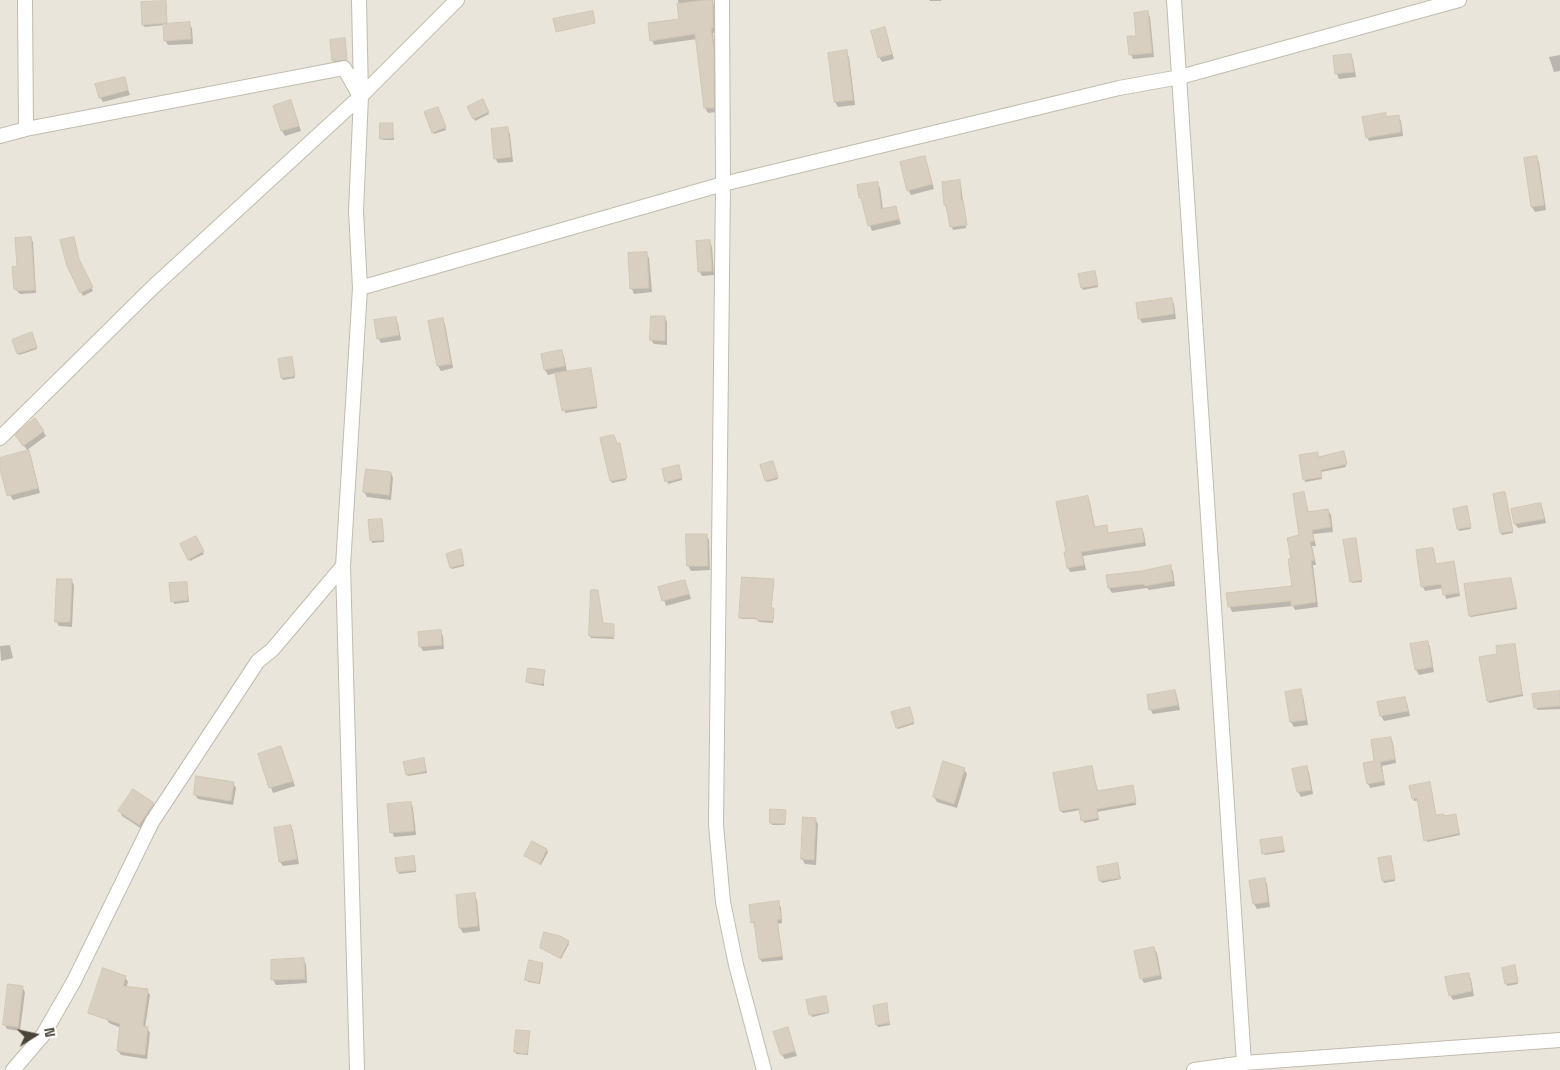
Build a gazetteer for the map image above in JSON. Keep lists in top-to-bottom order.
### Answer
{
  "north": "right"
}
